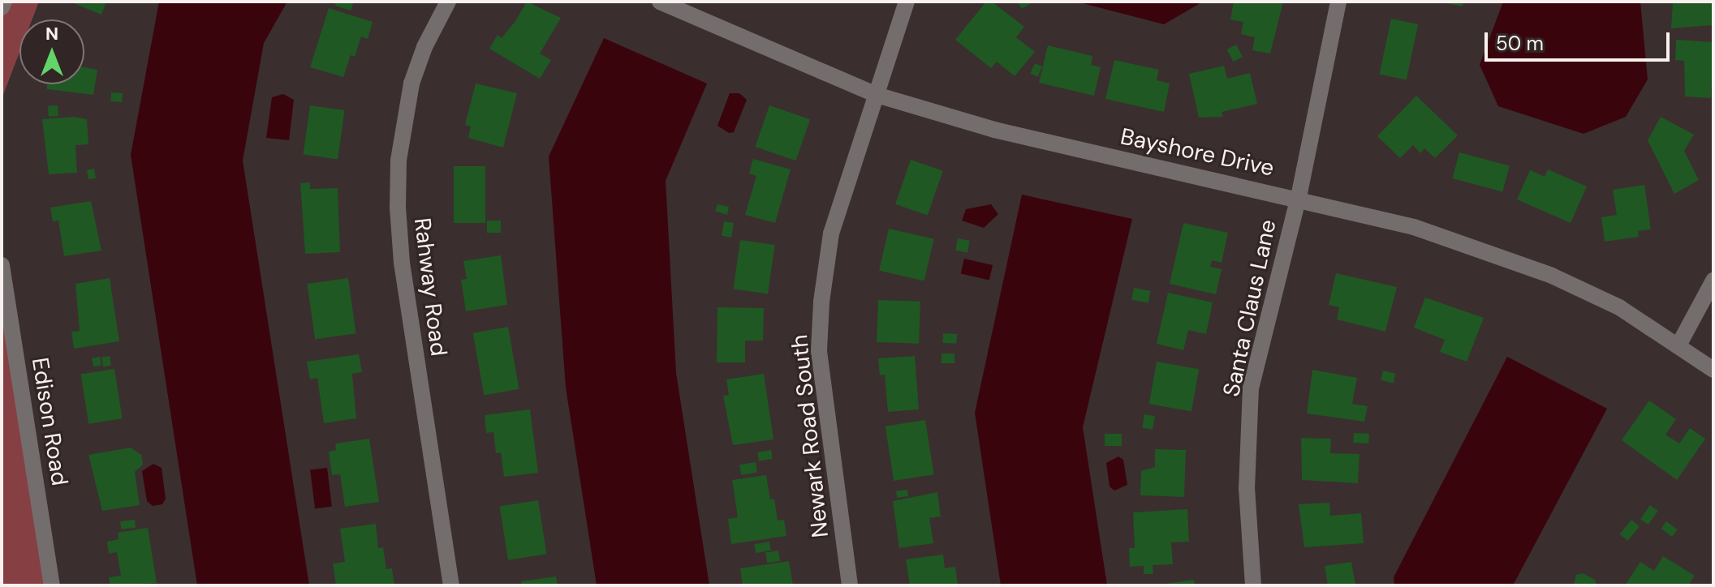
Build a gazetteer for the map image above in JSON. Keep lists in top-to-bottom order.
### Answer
{
  "streets": {
    "street": [
      "Bayshore Drive",
      "Rahway Road",
      "Santa Claus Lane",
      "Edison Road",
      "Newark Road South"
    ]
  },
  "crossings": [
    ["Bayshore Drive", "Santa Claus Lane"],
    ["Bayshore Drive", "Newark Road South"]
  ],
  "scale_bar": "50 m",
  "north": "top"
}
